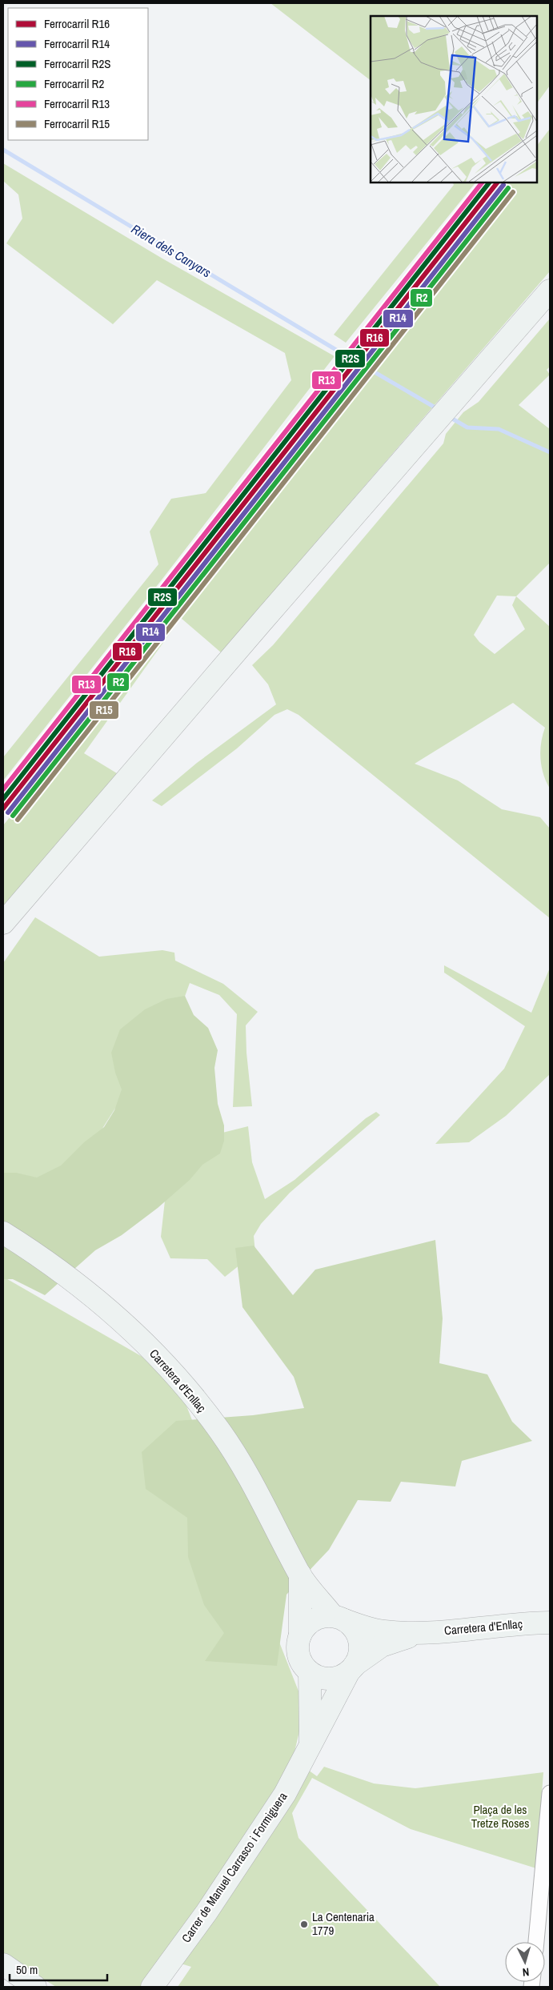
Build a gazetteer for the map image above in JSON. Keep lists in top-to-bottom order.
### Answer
{
  "streets": {
    "street": ["Carretera d'Enllaç", "Carrer de Manuel Carrasco i Formiguera"]
  },
  "crossings": [
    ["Carretera d'Enllaç", "Carrer de Manuel Carrasco i Formiguera"]
  ],
  "water": ["Riera dels Canyars"],
  "parks": ["Plaça de les Tretze Roses"],
  "places": ["La Centenaria 1779"],
  "lines": [
    "rail line R16",
    "rail line R2S",
    "rail line R13",
    "rail line R14",
    "rail line R2",
    "rail line R15"
  ],
  "legend": [
    "Ferrocarril R16",
    "Ferrocarril R14",
    "Ferrocarril R2S",
    "Ferrocarril R2",
    "Ferrocarril R13",
    "Ferrocarril R15"
  ],
  "scale_bar": "50 m",
  "north": "bottom"
}
